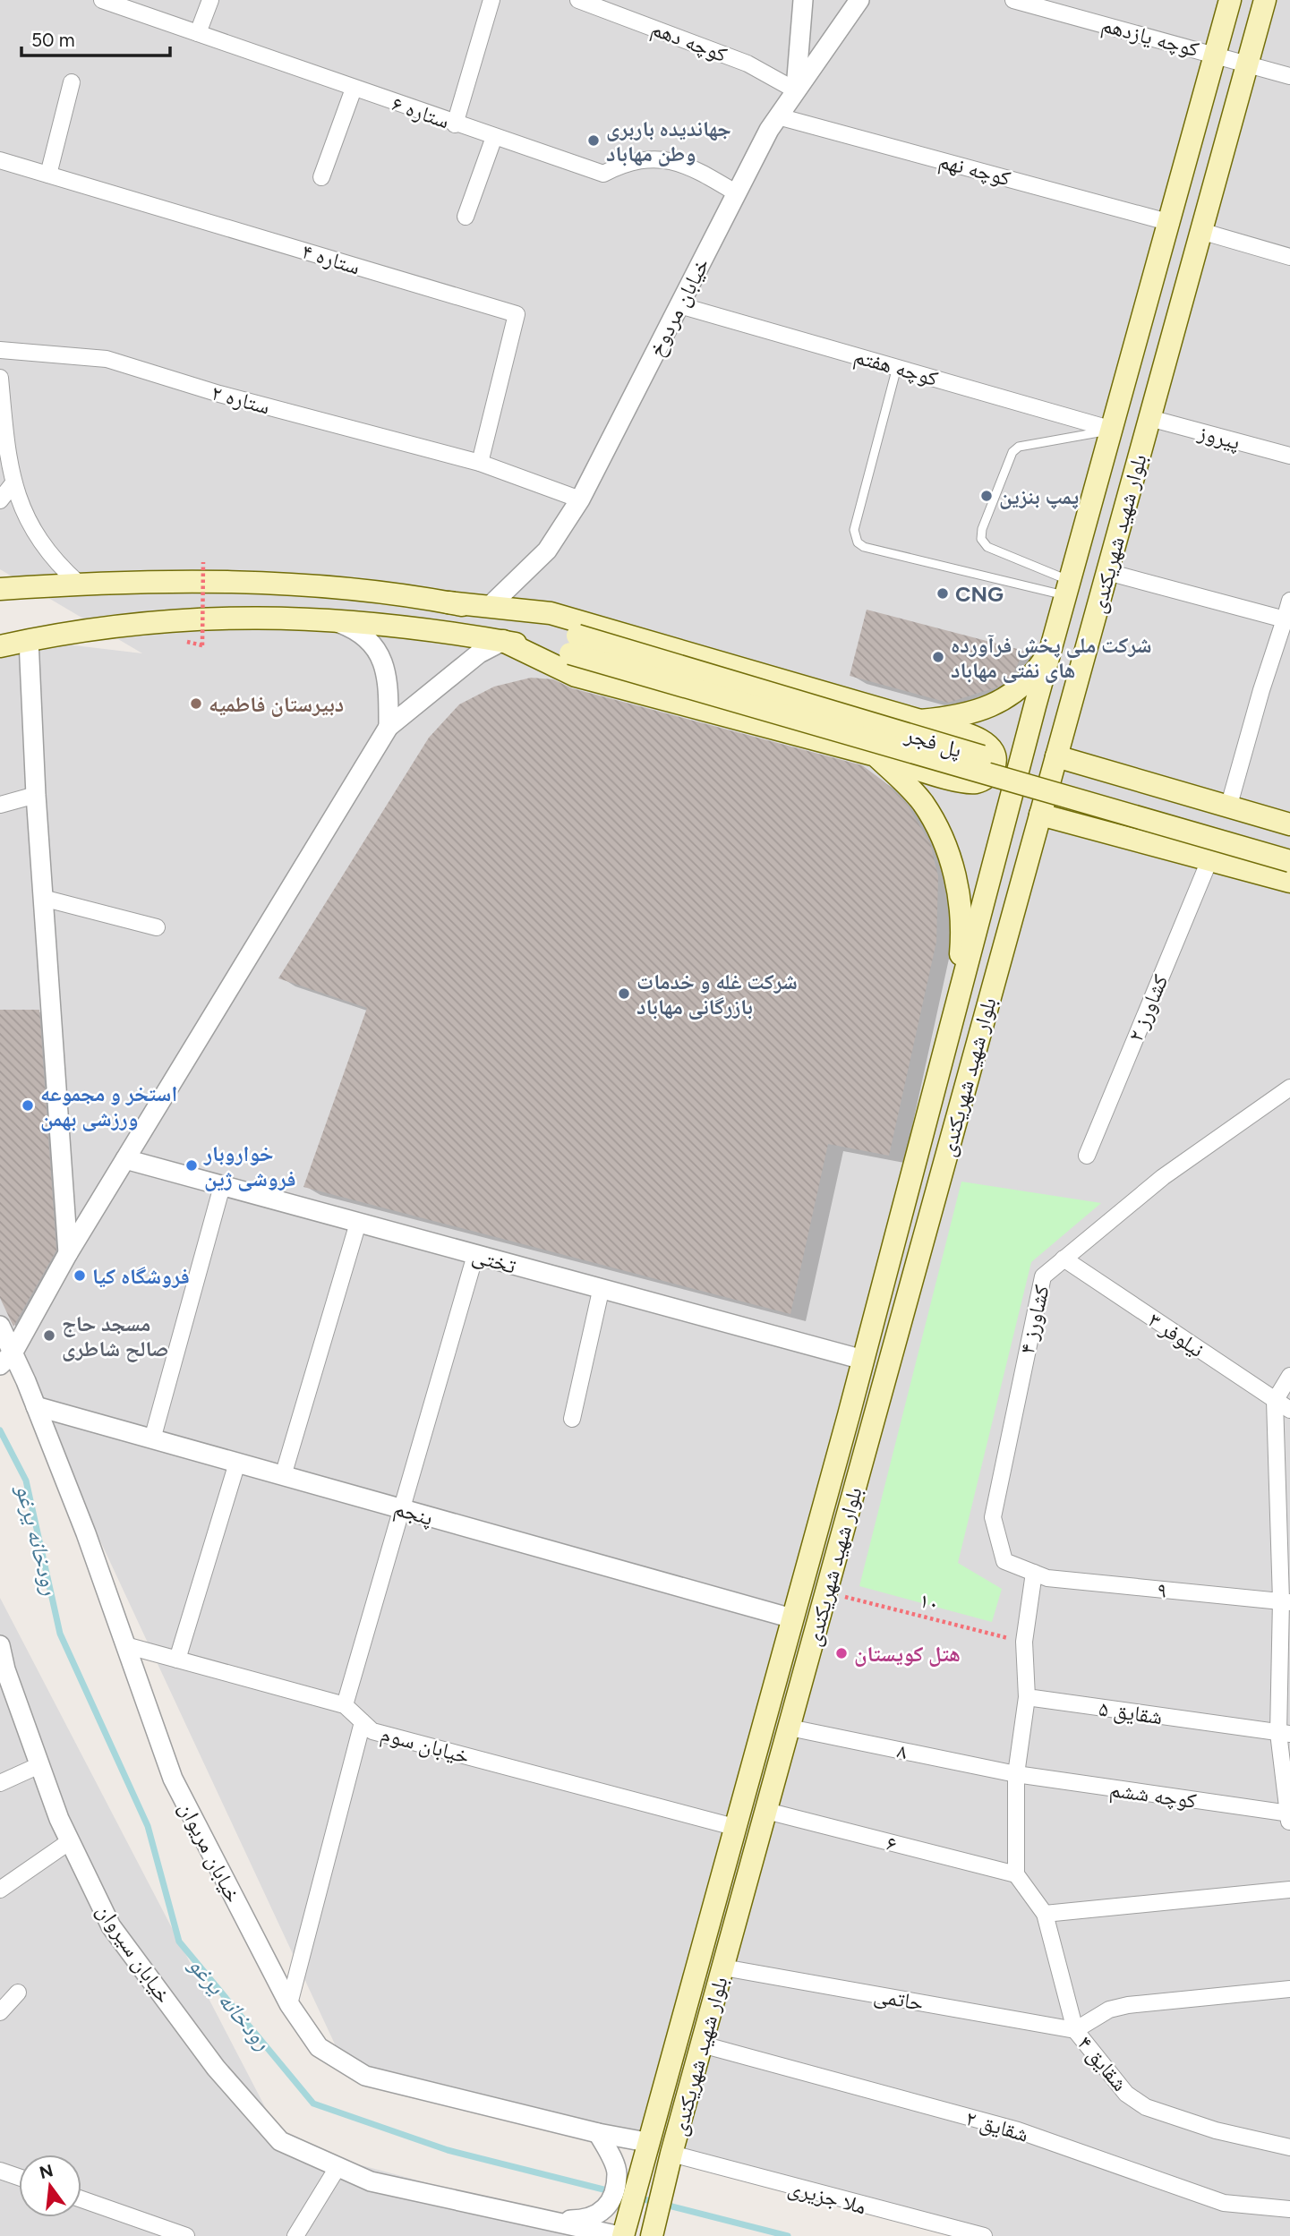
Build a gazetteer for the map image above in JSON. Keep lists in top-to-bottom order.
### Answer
{
  "streets": {
    "main road": ["بلوار شهید شهریکندی", "پل فجر"],
    "street": [
      "کوچه یازدهم",
      "کوچه دهم",
      "ستاره ۶",
      "کوچه نهم",
      "ستاره ۴",
      "خیابان مردوخ",
      "کوچه هفتم",
      "ستاره ۲",
      "پیروز",
      "کشاورز ۲",
      "تختی",
      "کشاورز ۴",
      "نیلوفر ۳",
      "پنجم",
      "۹",
      "شقایق ۵",
      "خیابان سوم",
      "۸",
      "کوچه ششم",
      "۶",
      "خیابان مریوان",
      "خیابان سیروان",
      "حاتمی",
      "شقایق ۴",
      "شقایق ۲",
      "ملا جزیری"
    ],
    "path": ["۱۰"]
  },
  "crossings": [
    ["کوچه یازدهم", "بلوار شهید شهریکندی"],
    ["کوچه دهم", "خیابان مردوخ"],
    ["ستاره ۶", "خیابان مردوخ"],
    ["کوچه نهم", "خیابان مردوخ"],
    ["کوچه نهم", "بلوار شهید شهریکندی"],
    ["ستاره ۴", "ستاره ۲"],
    ["خیابان مردوخ", "کوچه هفتم"],
    ["خیابان مردوخ", "ستاره ۲"],
    ["کوچه هفتم", "بلوار شهید شهریکندی"],
    ["پیروز", "بلوار شهید شهریکندی"],
    ["بلوار شهید شهریکندی", "تختی"],
    ["بلوار شهید شهریکندی", "پنجم"],
    ["بلوار شهید شهریکندی", "۱۰"],
    ["بلوار شهید شهریکندی", "خیابان سوم"],
    ["بلوار شهید شهریکندی", "۸"],
    ["بلوار شهید شهریکندی", "۶"],
    ["بلوار شهید شهریکندی", "خیابان مریوان"],
    ["بلوار شهید شهریکندی", "حاتمی"],
    ["بلوار شهید شهریکندی", "شقایق ۲"],
    ["بلوار شهید شهریکندی", "ملا جزیری"],
    ["کشاورز ۴", "نیلوفر ۳"],
    ["کشاورز ۴", "۹"],
    ["پنجم", "خیابان مریوان"],
    ["خیابان سوم", "خیابان مریوان"],
    ["۸", "کوچه ششم"],
    ["۶", "شقایق ۴"],
    ["حاتمی", "شقایق ۴"]
  ],
  "water": ["رودخانه یرغو"],
  "places": [
    "جهاندیده باربری وطن مهاباد",
    "پمپ بنزین",
    "CNG",
    "شرکت ملی پخش فرآورده های نفتی مهاباد",
    "دبیرستان فاطمیه",
    "شرکت غله و خدمات بازرگانی مهاباد",
    "استخر و مجموعه ورزشی بهمن",
    "خواروبار فروشی ژین",
    "فروشگاه کیا",
    "مسجد حاج صالح شاطری",
    "هتل کویستان"
  ],
  "scale_bar": "50 m",
  "north": "top"
}
